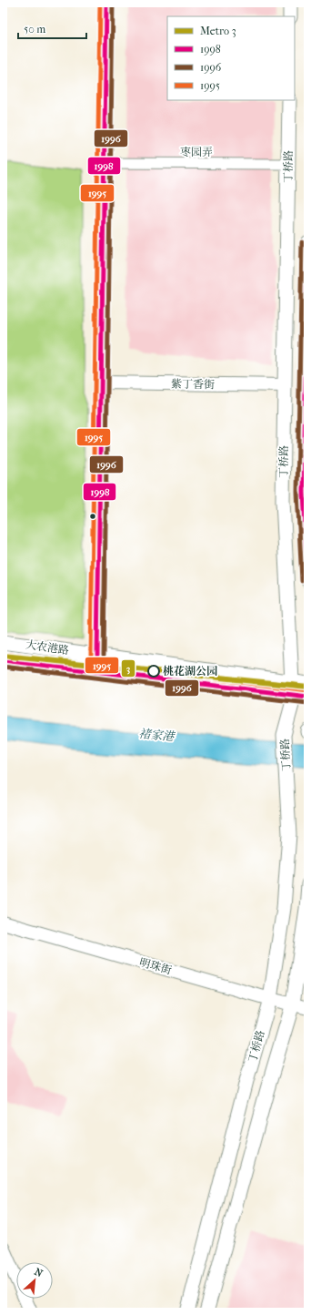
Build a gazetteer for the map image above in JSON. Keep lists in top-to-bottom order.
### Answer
{
  "streets": {
    "main road": ["丁桥路", "大农港路"],
    "street": ["枣园弄", "紫丁香街", "明珠街"]
  },
  "crossings": [
    ["枣园弄", "丁桥路"],
    ["丁桥路", "紫丁香街"],
    ["丁桥路", "大农港路"],
    ["丁桥路", "明珠街"]
  ],
  "water": ["褚家港"],
  "places": ["桃花湖公园"],
  "lines": [
    "transit line 1998",
    "transit line 1996",
    "transit line 1995",
    "metro line 3"
  ],
  "legend": [
    "Metro 3",
    "1998",
    "1996",
    "1995"
  ],
  "scale_bar": "50 m",
  "north": "top right"
}
